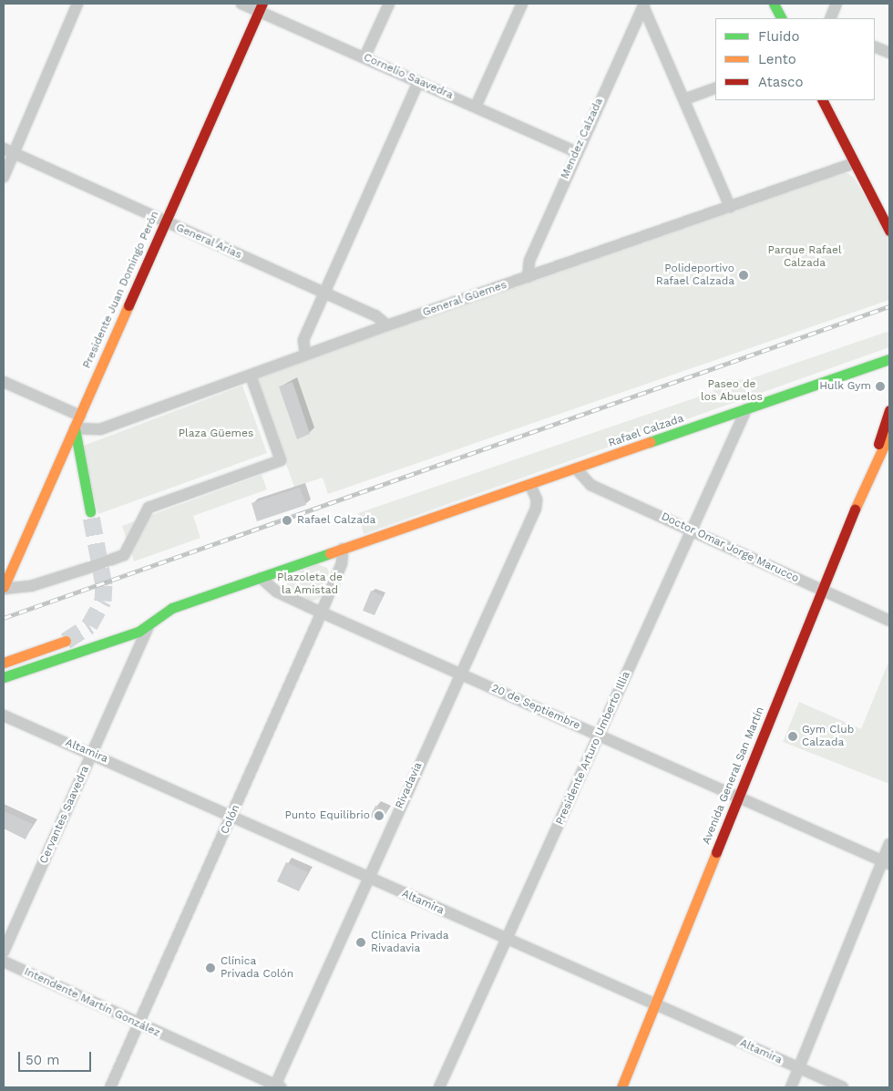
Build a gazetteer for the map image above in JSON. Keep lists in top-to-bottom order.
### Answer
{
  "streets": {
    "street": [
      "Cornelio Saavedra",
      "Mendez Calzada",
      "General Arias",
      "Presidente Juan Domingo Perón",
      "General Güemes",
      "Rafael Calzada",
      "Doctor Omar Jorge Marucco",
      "20 de Septiembre",
      "Presidente Arturo Umberto Illia",
      "Altamira",
      "Avenida General San Martín",
      "Rivadavia",
      "Cervantes Saavedra",
      "Colón",
      "Intendente Martín González"
    ]
  },
  "crossings": [
    ["Cornelio Saavedra", "Mendez Calzada"],
    ["Cornelio Saavedra", "Presidente Juan Domingo Perón"],
    ["Mendez Calzada", "General Güemes"],
    ["General Arias", "Presidente Juan Domingo Perón"],
    ["General Arias", "General Güemes"],
    ["Presidente Juan Domingo Perón", "General Güemes"],
    ["Rafael Calzada", "Doctor Omar Jorge Marucco"],
    ["Rafael Calzada", "20 de Septiembre"],
    ["Rafael Calzada", "Presidente Arturo Umberto Illia"],
    ["Rafael Calzada", "Rivadavia"],
    ["Rafael Calzada", "Cervantes Saavedra"],
    ["Rafael Calzada", "Colón"],
    ["Doctor Omar Jorge Marucco", "Presidente Arturo Umberto Illia"],
    ["Doctor Omar Jorge Marucco", "Avenida General San Martín"],
    ["20 de Septiembre", "Presidente Arturo Umberto Illia"],
    ["20 de Septiembre", "Avenida General San Martín"],
    ["20 de Septiembre", "Rivadavia"],
    ["20 de Septiembre", "Colón"],
    ["Presidente Arturo Umberto Illia", "Altamira"],
    ["Altamira", "Avenida General San Martín"],
    ["Altamira", "Rivadavia"],
    ["Altamira", "Cervantes Saavedra"],
    ["Altamira", "Colón"],
    ["Rivadavia", "Intendente Martín González"],
    ["Colón", "Intendente Martín González"]
  ],
  "parks": [
    "Parque Rafael Calzada",
    "Paseo de los Abuelos",
    "Plaza Güemes",
    "Plazoleta de la Amistad"
  ],
  "places": [
    "Polideportivo Rafael Calzada",
    "Hulk Gym",
    "Rafael Calzada",
    "Gym Club Calzada",
    "Punto Equilibrio",
    "Clínica Privada Rivadavia",
    "Clínica Privada Colón"
  ],
  "legend": ["Fluido", "Lento", "Atasco"],
  "scale_bar": "50 m"
}
